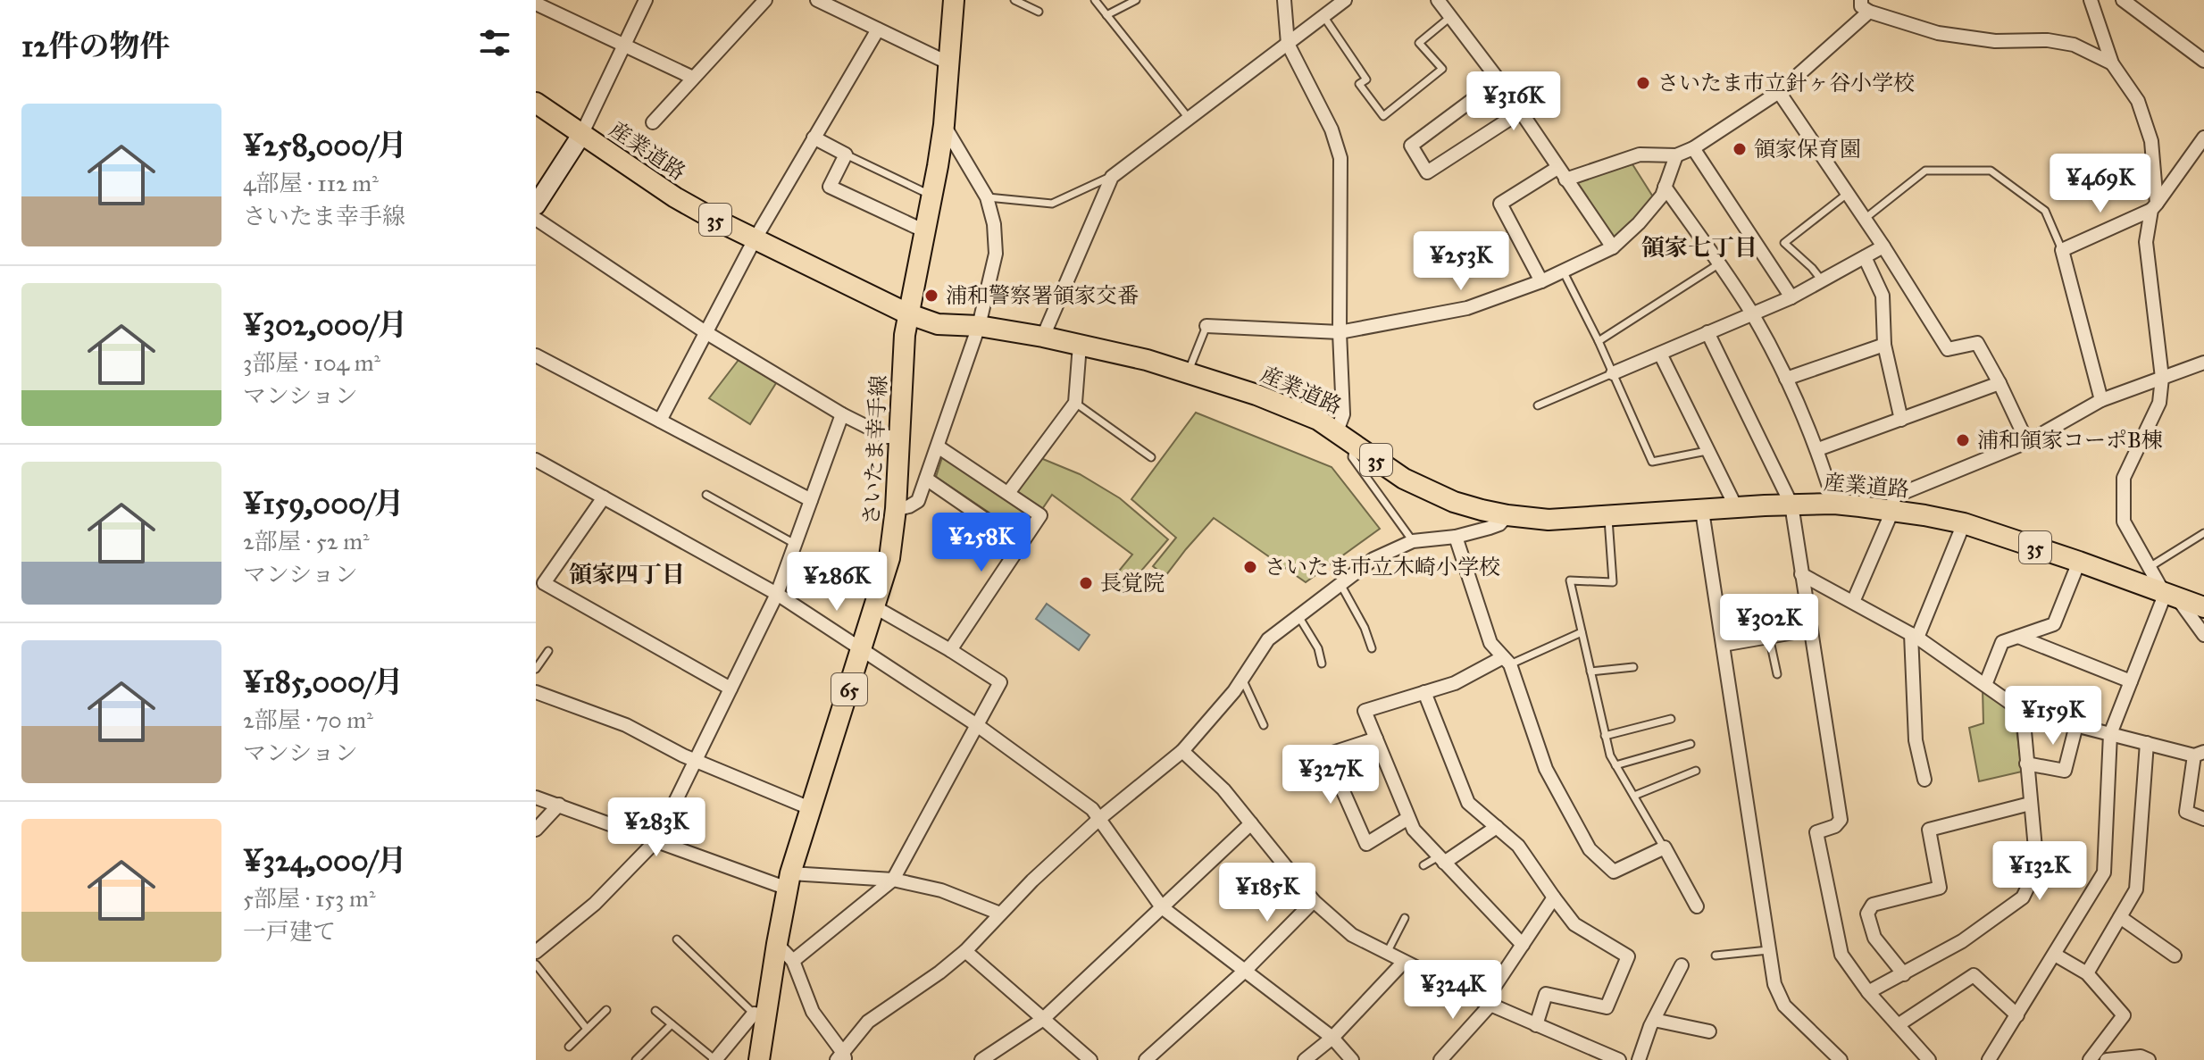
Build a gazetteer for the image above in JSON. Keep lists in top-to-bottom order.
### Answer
{
  "streets": {
    "main road": [
      "産業道路",
      "35",
      "さいたま幸手線",
      "65"
    ]
  },
  "crossings": [
    ["産業道路", "さいたま幸手線"]
  ],
  "districts": ["領家七丁目", "領家四丁目"],
  "places": [
    "さいたま市立針ヶ谷小学校",
    "領家保育園",
    "浦和警察署領家交番",
    "浦和領家コーポB棟",
    "さいたま市立木崎小学校",
    "長覚院"
  ],
  "page": {
    "heading": "12件の物件",
    "price": [
      "¥316K",
      "¥469K",
      "¥253K",
      "¥258K",
      "¥286K",
      "¥302K",
      "¥159K",
      "¥327K",
      "¥283K",
      "¥132K",
      "¥185K",
      "¥324K"
    ],
    "list": [
      {
        "name": "¥258,000/月",
        "note": "4部屋 · 112 m² · さいたま幸手線"
      },
      {
        "name": "¥302,000/月",
        "note": "3部屋 · 104 m² · マンション"
      },
      {
        "name": "¥159,000/月",
        "note": "2部屋 · 52 m² · マンション"
      },
      {
        "name": "¥185,000/月",
        "note": "2部屋 · 70 m² · マンション"
      },
      {
        "name": "¥324,000/月",
        "note": "5部屋 · 153 m² · 一戸建て"
      }
    ]
  }
}
